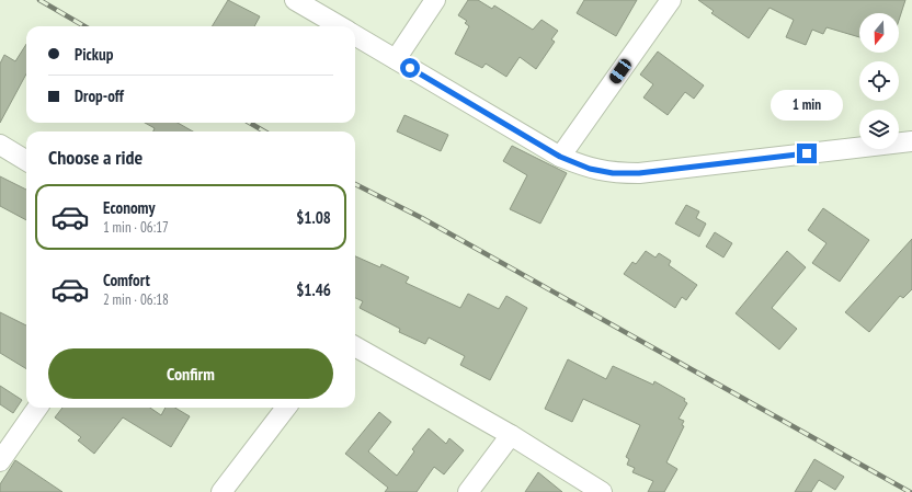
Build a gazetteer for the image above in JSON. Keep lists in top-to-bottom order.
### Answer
{
  "north": "bottom",
  "page": {
    "banner": ["Pickup", "Drop-off"],
    "bubble": "1 min",
    "heading": "Choose a ride",
    "list": [
      {
        "name": "Economy",
        "note": "1 min · 06:17",
        "value": "$1.08"
      },
      {
        "name": "Comfort",
        "note": "2 min · 06:18",
        "value": "$1.46"
      }
    ],
    "buttons": "Confirm"
  }
}
